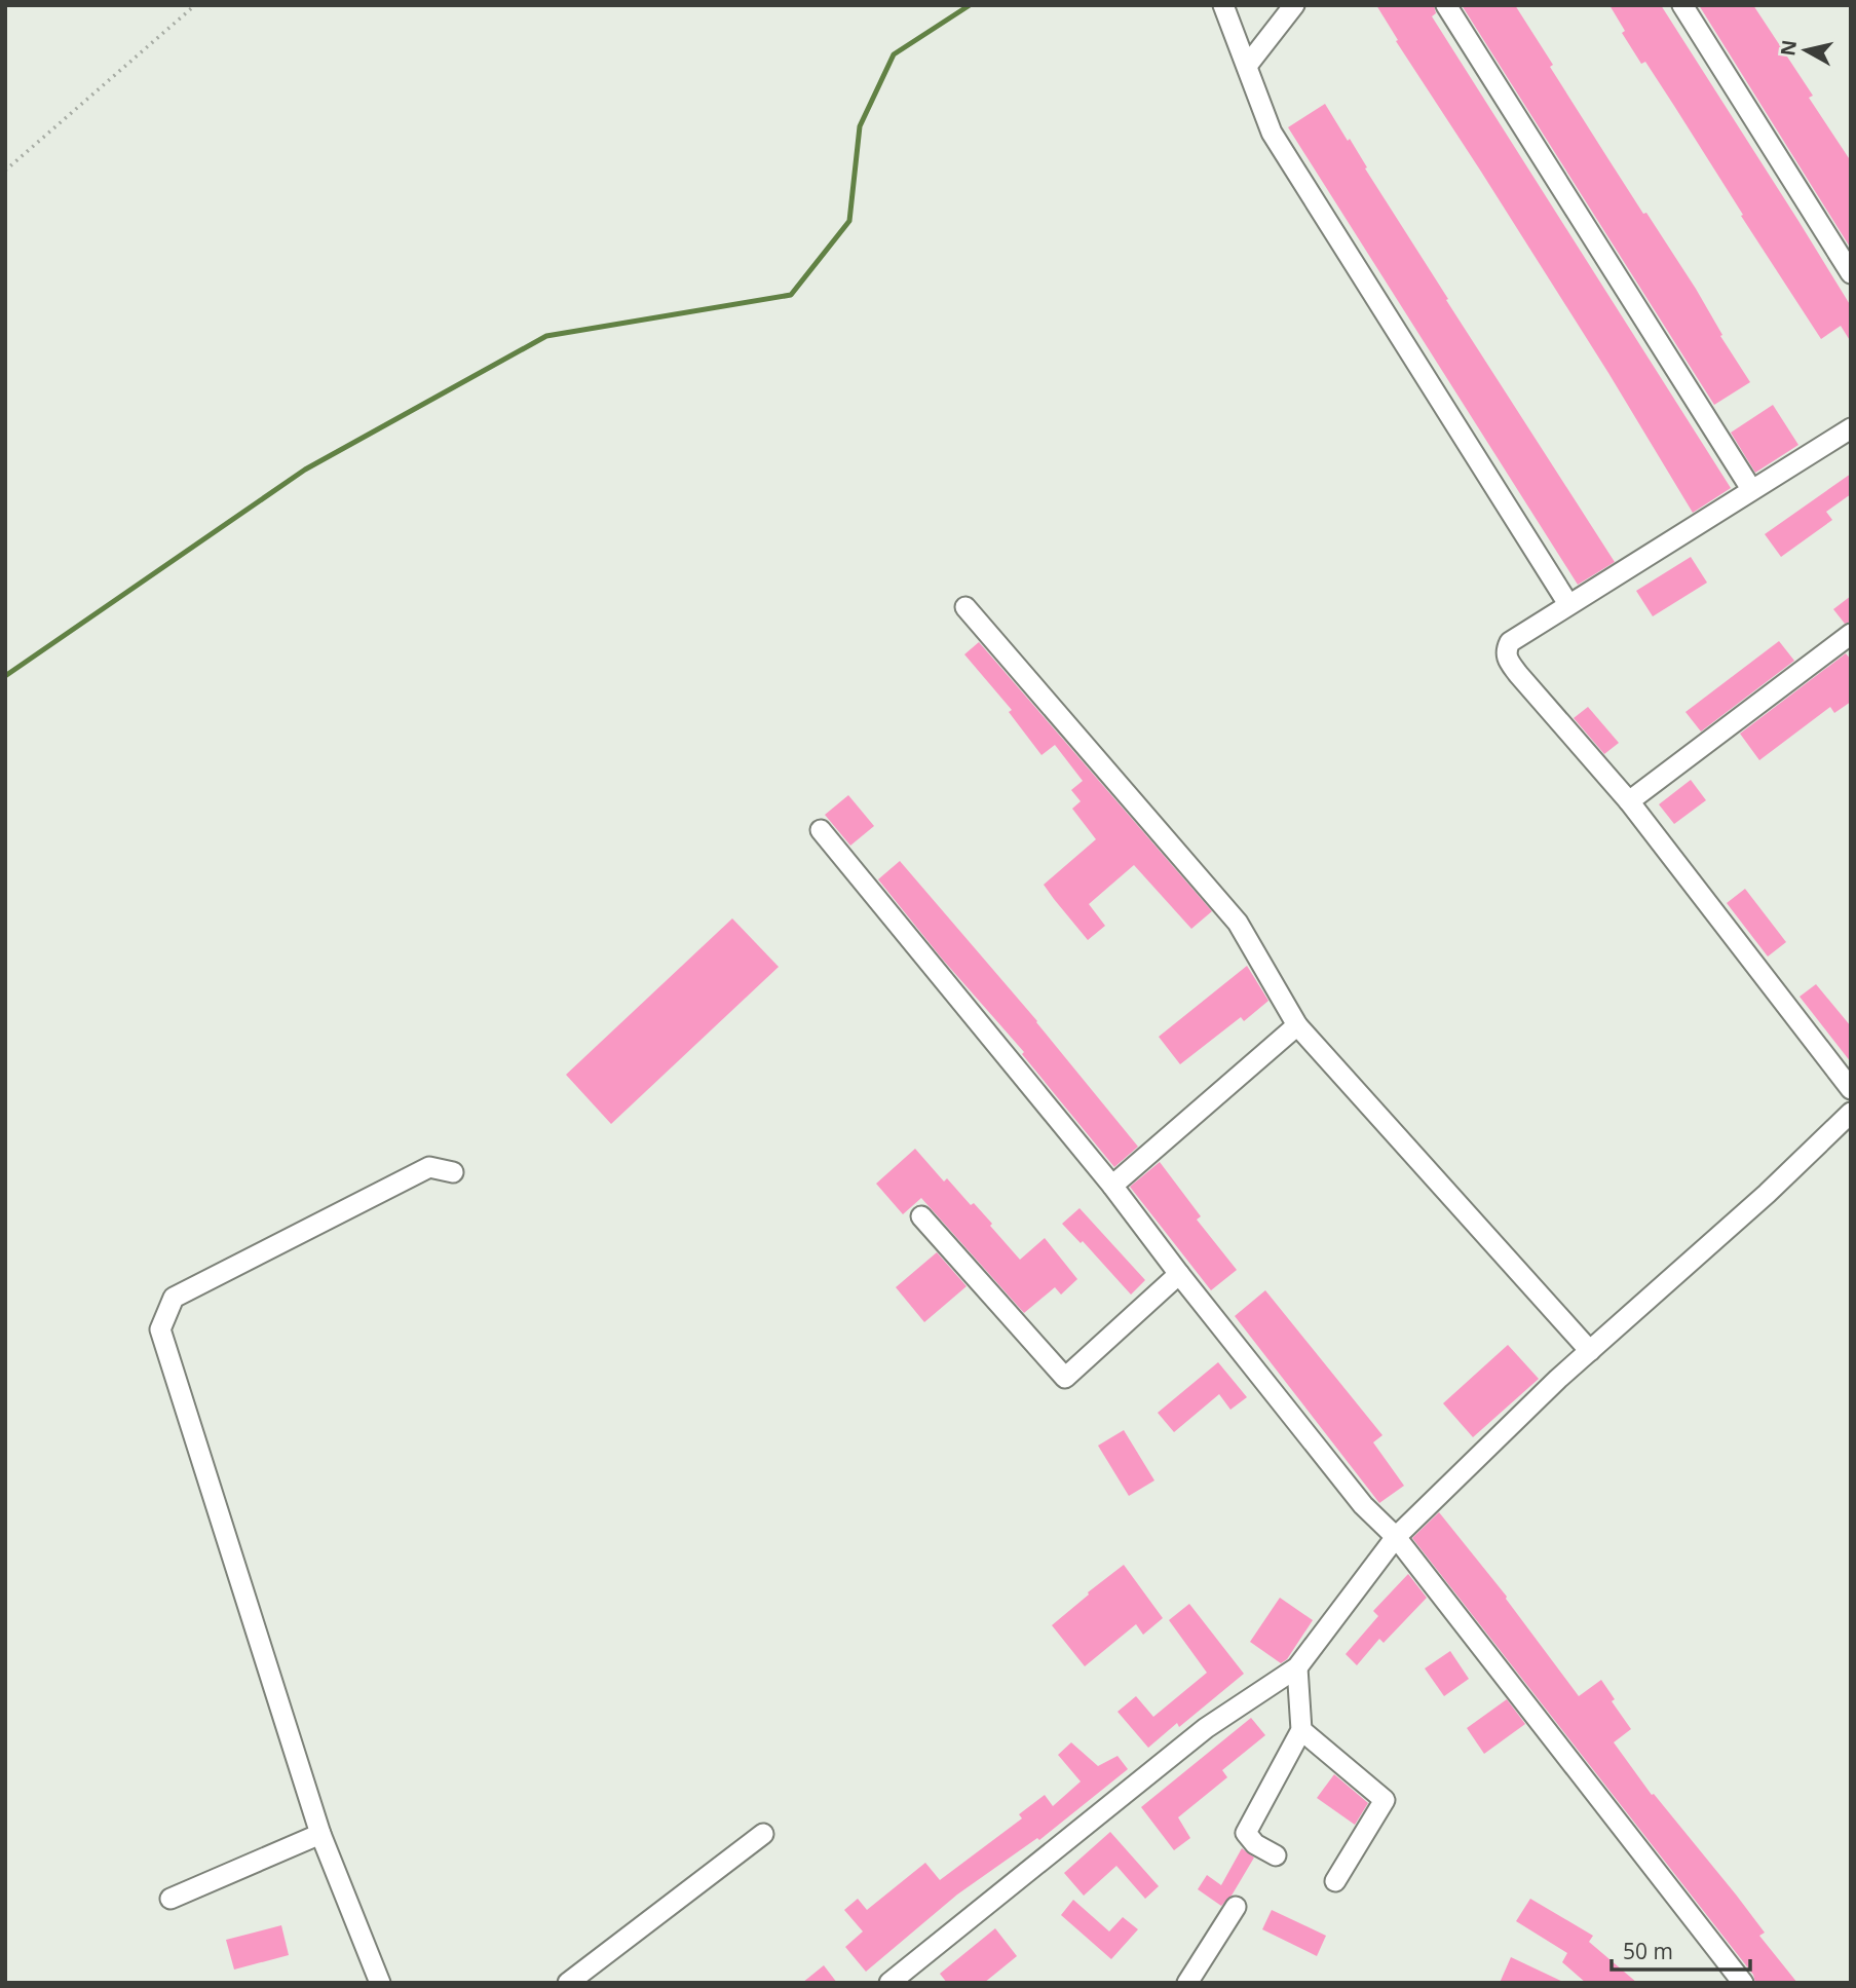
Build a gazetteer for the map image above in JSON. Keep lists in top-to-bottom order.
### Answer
{
  "scale_bar": "50 m",
  "north": "left"
}
